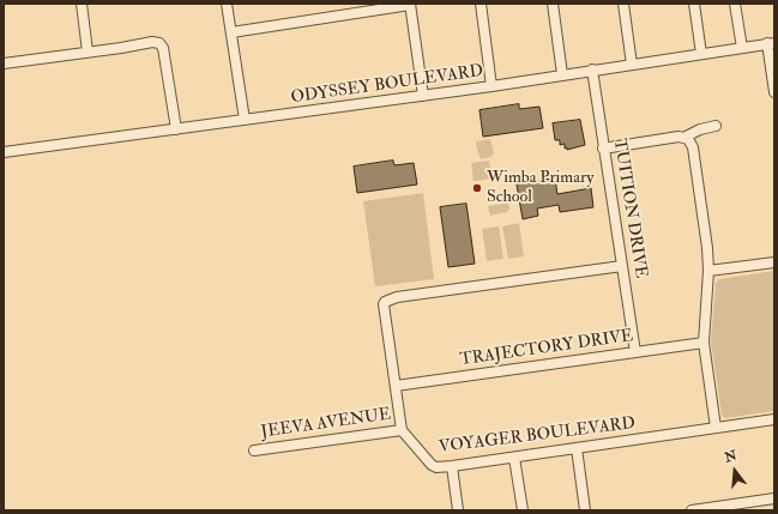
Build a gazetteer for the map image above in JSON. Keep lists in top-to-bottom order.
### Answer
{
  "streets": {
    "street": [
      "ODYSSEY BOULEVARD",
      "TUITION DRIVE",
      "TRAJECTORY DRIVE",
      "JEEVA AVENUE",
      "VOYAGER BOULEVARD"
    ]
  },
  "crossings": [
    ["ODYSSEY BOULEVARD", "TUITION DRIVE"],
    ["TUITION DRIVE", "TRAJECTORY DRIVE"],
    ["JEEVA AVENUE", "VOYAGER BOULEVARD"]
  ],
  "places": ["Wimba Primary School"],
  "north": "top"
}
